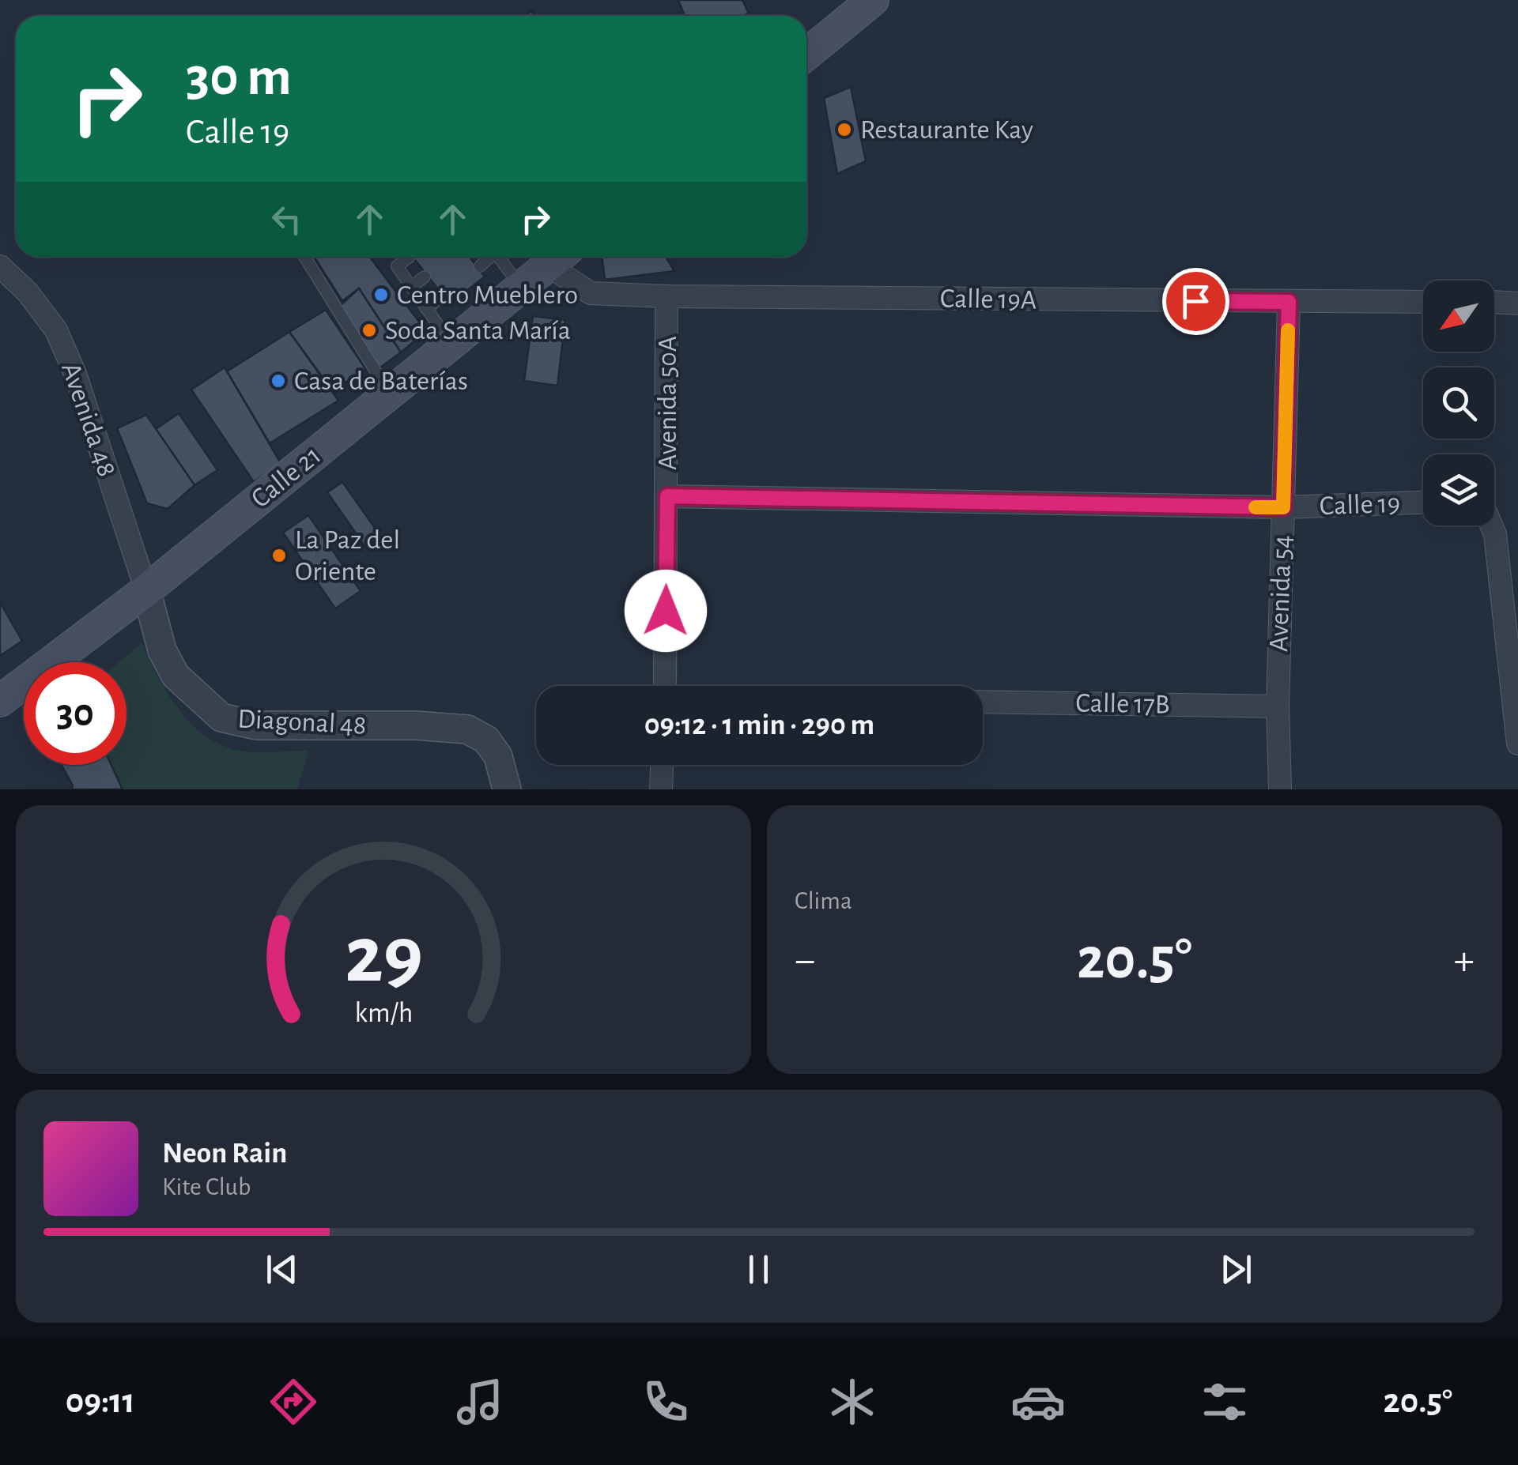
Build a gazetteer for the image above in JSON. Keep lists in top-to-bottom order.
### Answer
{
  "streets": {
    "main road": ["Calle 21"],
    "street": [
      "Calle 19A",
      "Avenida 50A",
      "Avenida 48",
      "Calle 19",
      "Avenida 54",
      "Calle 17B",
      "Diagonal 48"
    ]
  },
  "crossings": [
    ["Calle 19A", "Avenida 50A"],
    ["Calle 19A", "Calle 21"],
    ["Calle 19A", "Avenida 54"],
    ["Avenida 50A", "Calle 19"],
    ["Avenida 48", "Calle 21"],
    ["Avenida 48", "Diagonal 48"],
    ["Calle 21", "Diagonal 48"],
    ["Calle 19", "Avenida 54"],
    ["Avenida 54", "Calle 17B"]
  ],
  "places": [
    "Restaurante Kay",
    "Centro Mueblero",
    "Soda Santa María",
    "Casa de Baterías",
    "La Paz del Oriente"
  ],
  "north": "bottom left",
  "page": {
    "turn": ["30 m", "Calle 19"],
    "limit": "30",
    "trip": "09:12 · 1 min · 290 m",
    "tile": "Clima",
    "heat": ["−", "20.5°", "+"],
    "song": ["Neon Rain", "Kite Club"],
    "tabs": ["09:11", "20.5°"],
    "gauge": ["29", "km/h"]
  }
}
